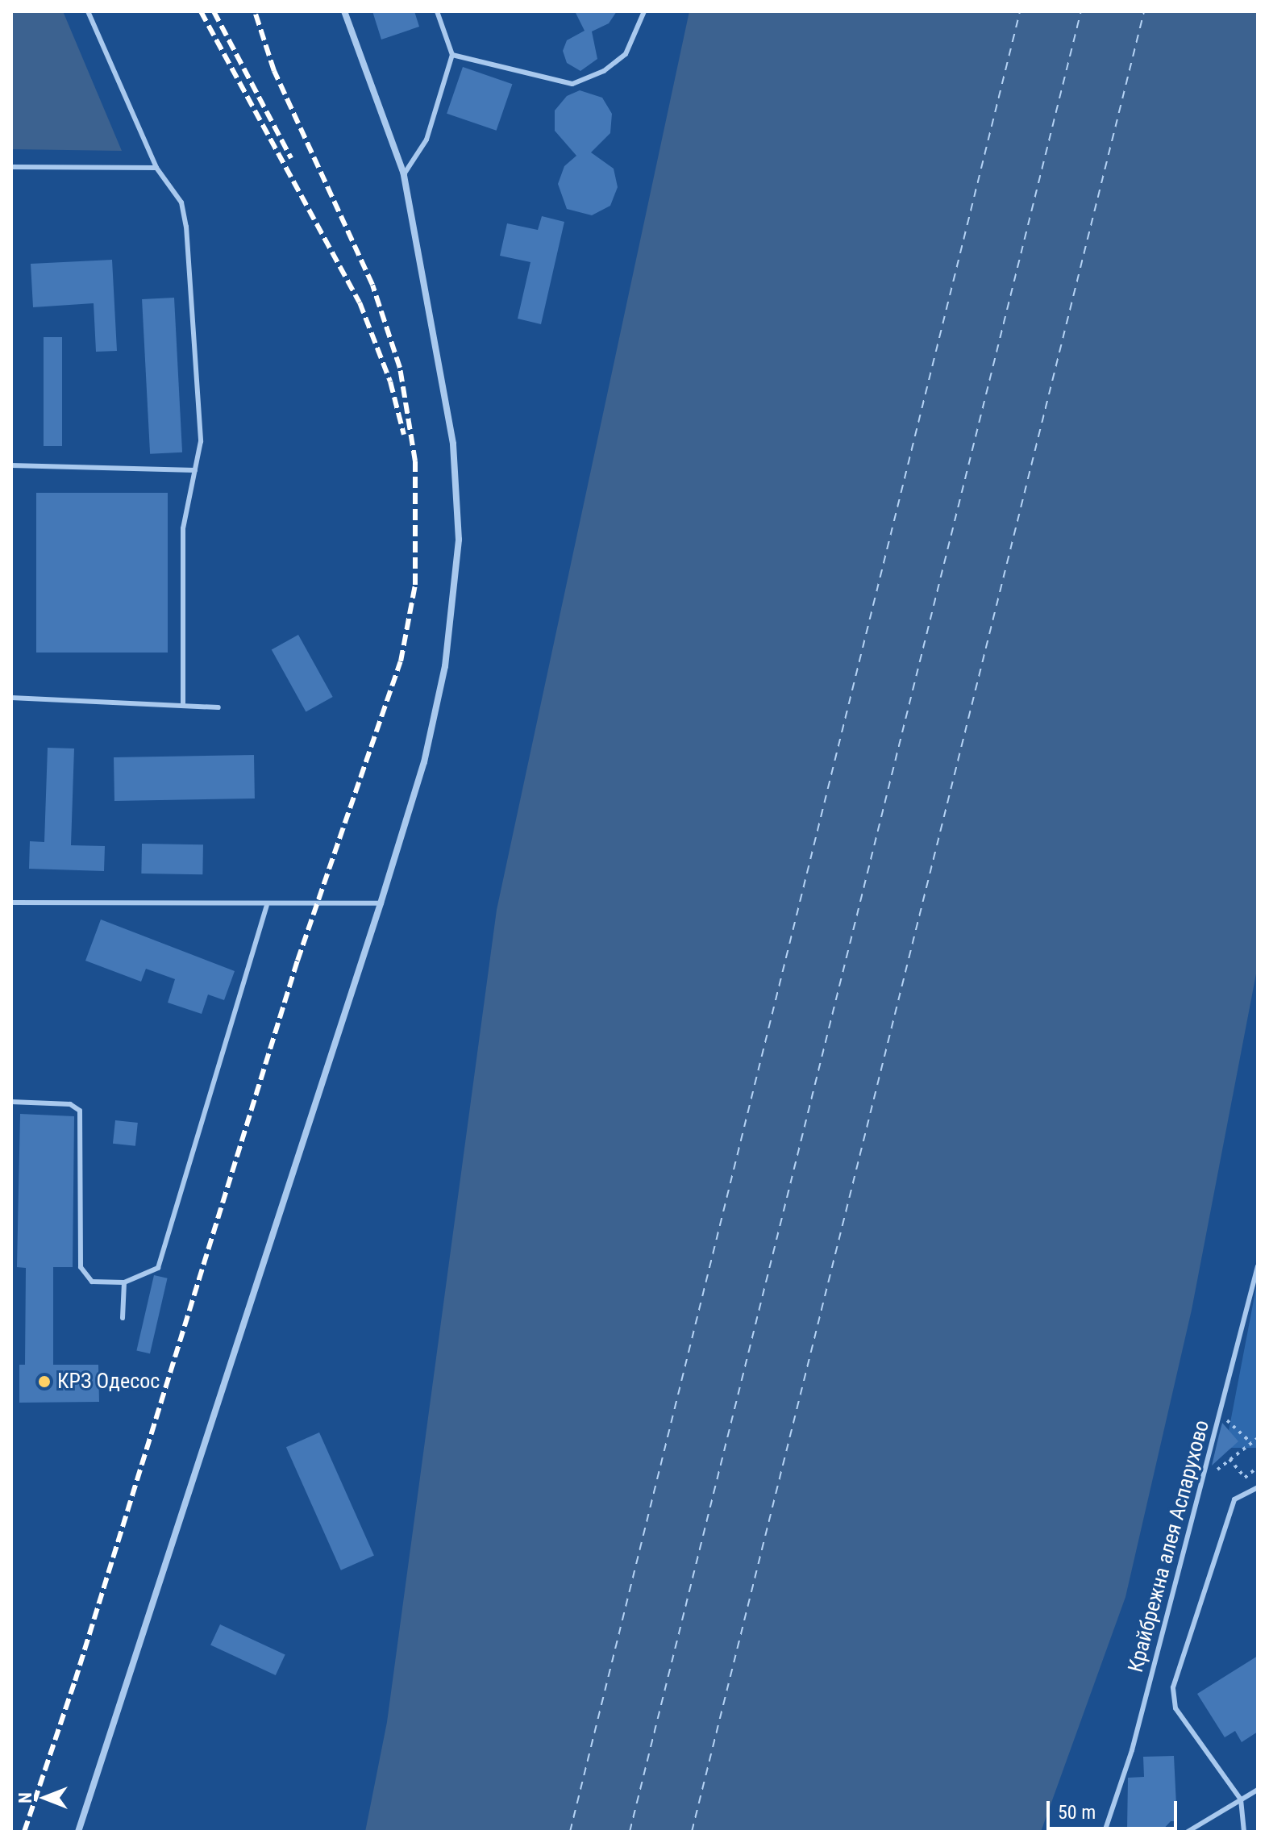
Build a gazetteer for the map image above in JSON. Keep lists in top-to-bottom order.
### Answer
{
  "streets": {
    "lane": ["Крайбрежна алея Аспарухово"]
  },
  "places": ["КРЗ Одесос"],
  "scale_bar": "50 m",
  "north": "left"
}
